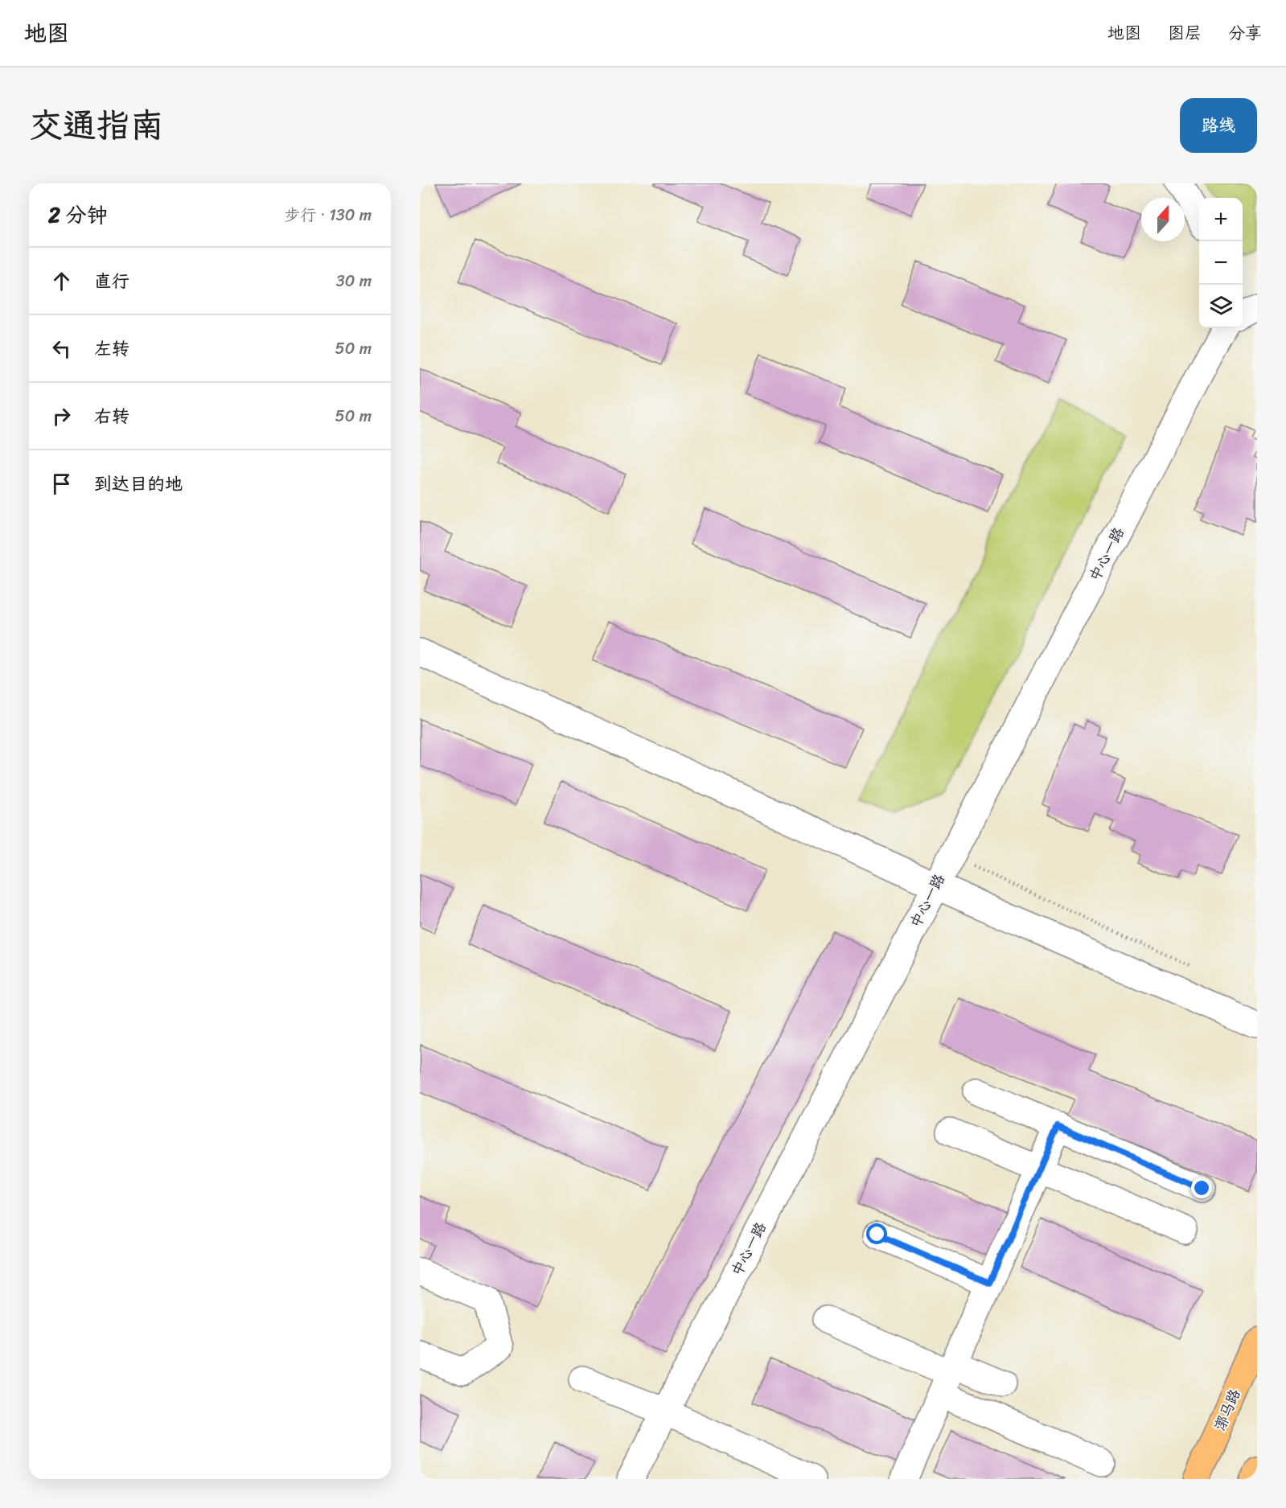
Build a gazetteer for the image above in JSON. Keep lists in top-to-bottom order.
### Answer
{
  "streets": {
    "main road": ["漷马路"],
    "street": ["中心一路"]
  },
  "north": "top",
  "page": {
    "header": "地图",
    "nav": ["地图", "图层", "分享"],
    "title": "交通指南",
    "buttons": "路线",
    "heading": ["2 分钟", "步行 · 130 m"],
    "map_buttons": ["+", "−"],
    "list": [
      ["直行", "30 m"],
      ["左转", "50 m"],
      ["右转", "50 m"],
      "到达目的地"
    ]
  }
}
